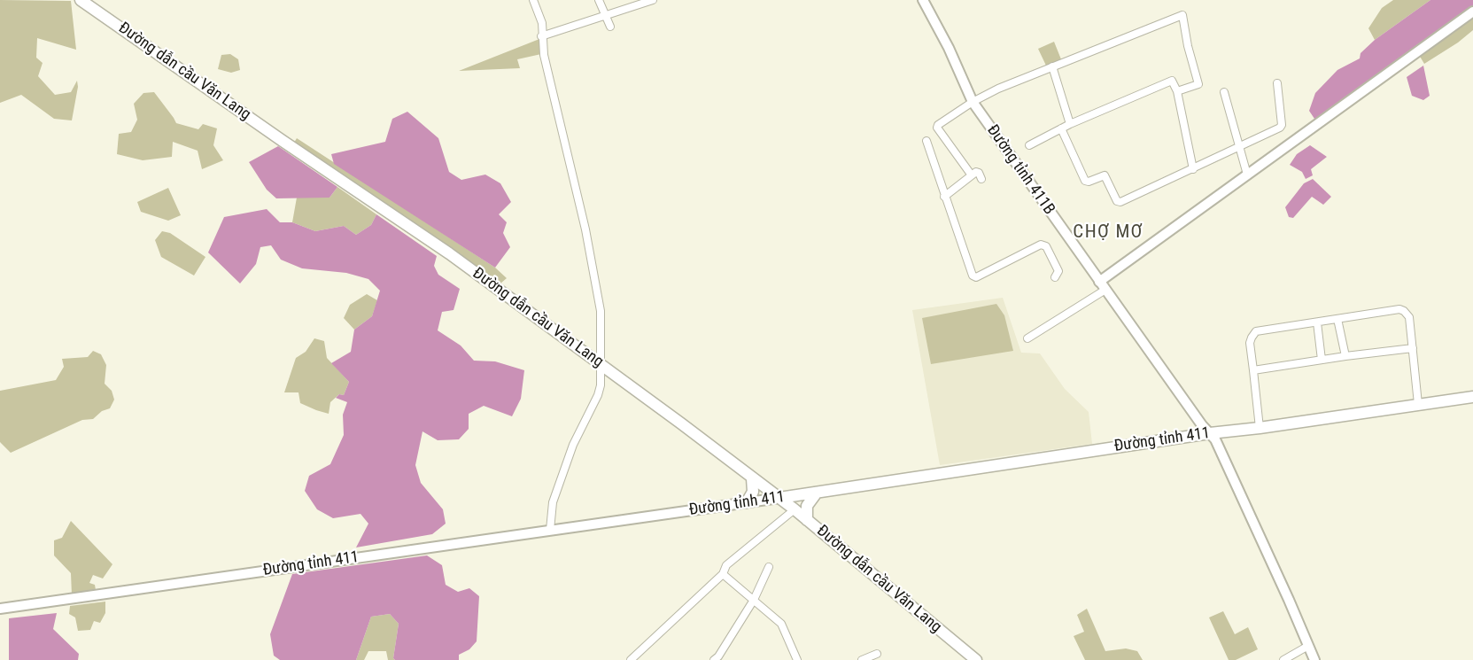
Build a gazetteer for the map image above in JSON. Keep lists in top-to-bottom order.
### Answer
{
  "streets": {
    "main road": ["Đường dẫn cầu Văn Lang", "Đường tỉnh 411B", "Đường tỉnh 411"]
  },
  "crossings": [
    ["Đường dẫn cầu Văn Lang", "Đường tỉnh 411"],
    ["Đường tỉnh 411B", "Đường tỉnh 411"]
  ],
  "districts": ["CHỢ MƠ"]
}
